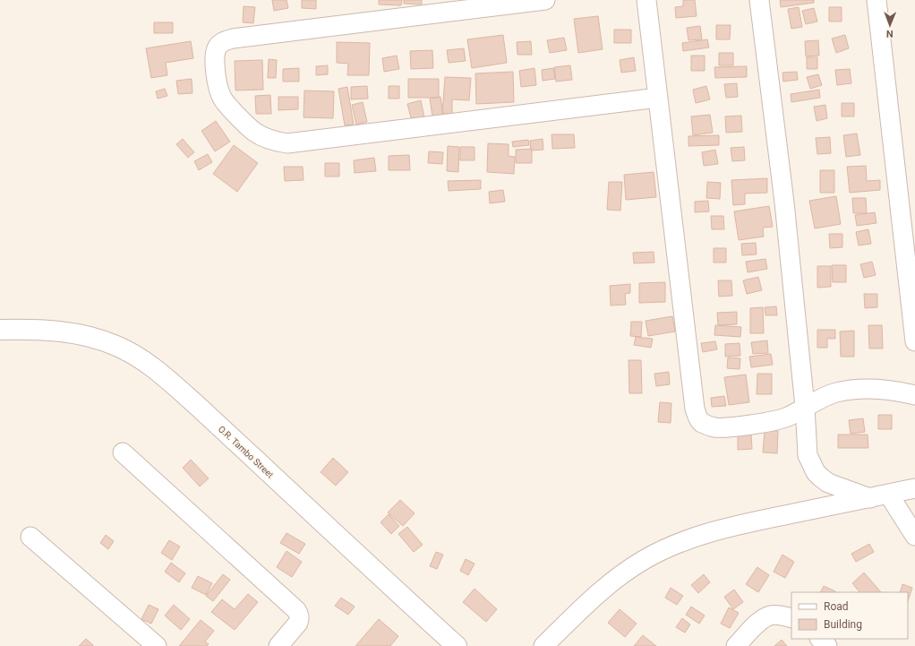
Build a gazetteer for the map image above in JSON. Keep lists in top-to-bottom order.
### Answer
{
  "streets": {
    "street": ["O.R. Tambo Street"]
  },
  "legend": ["Road", "Building"],
  "north": "bottom"
}
